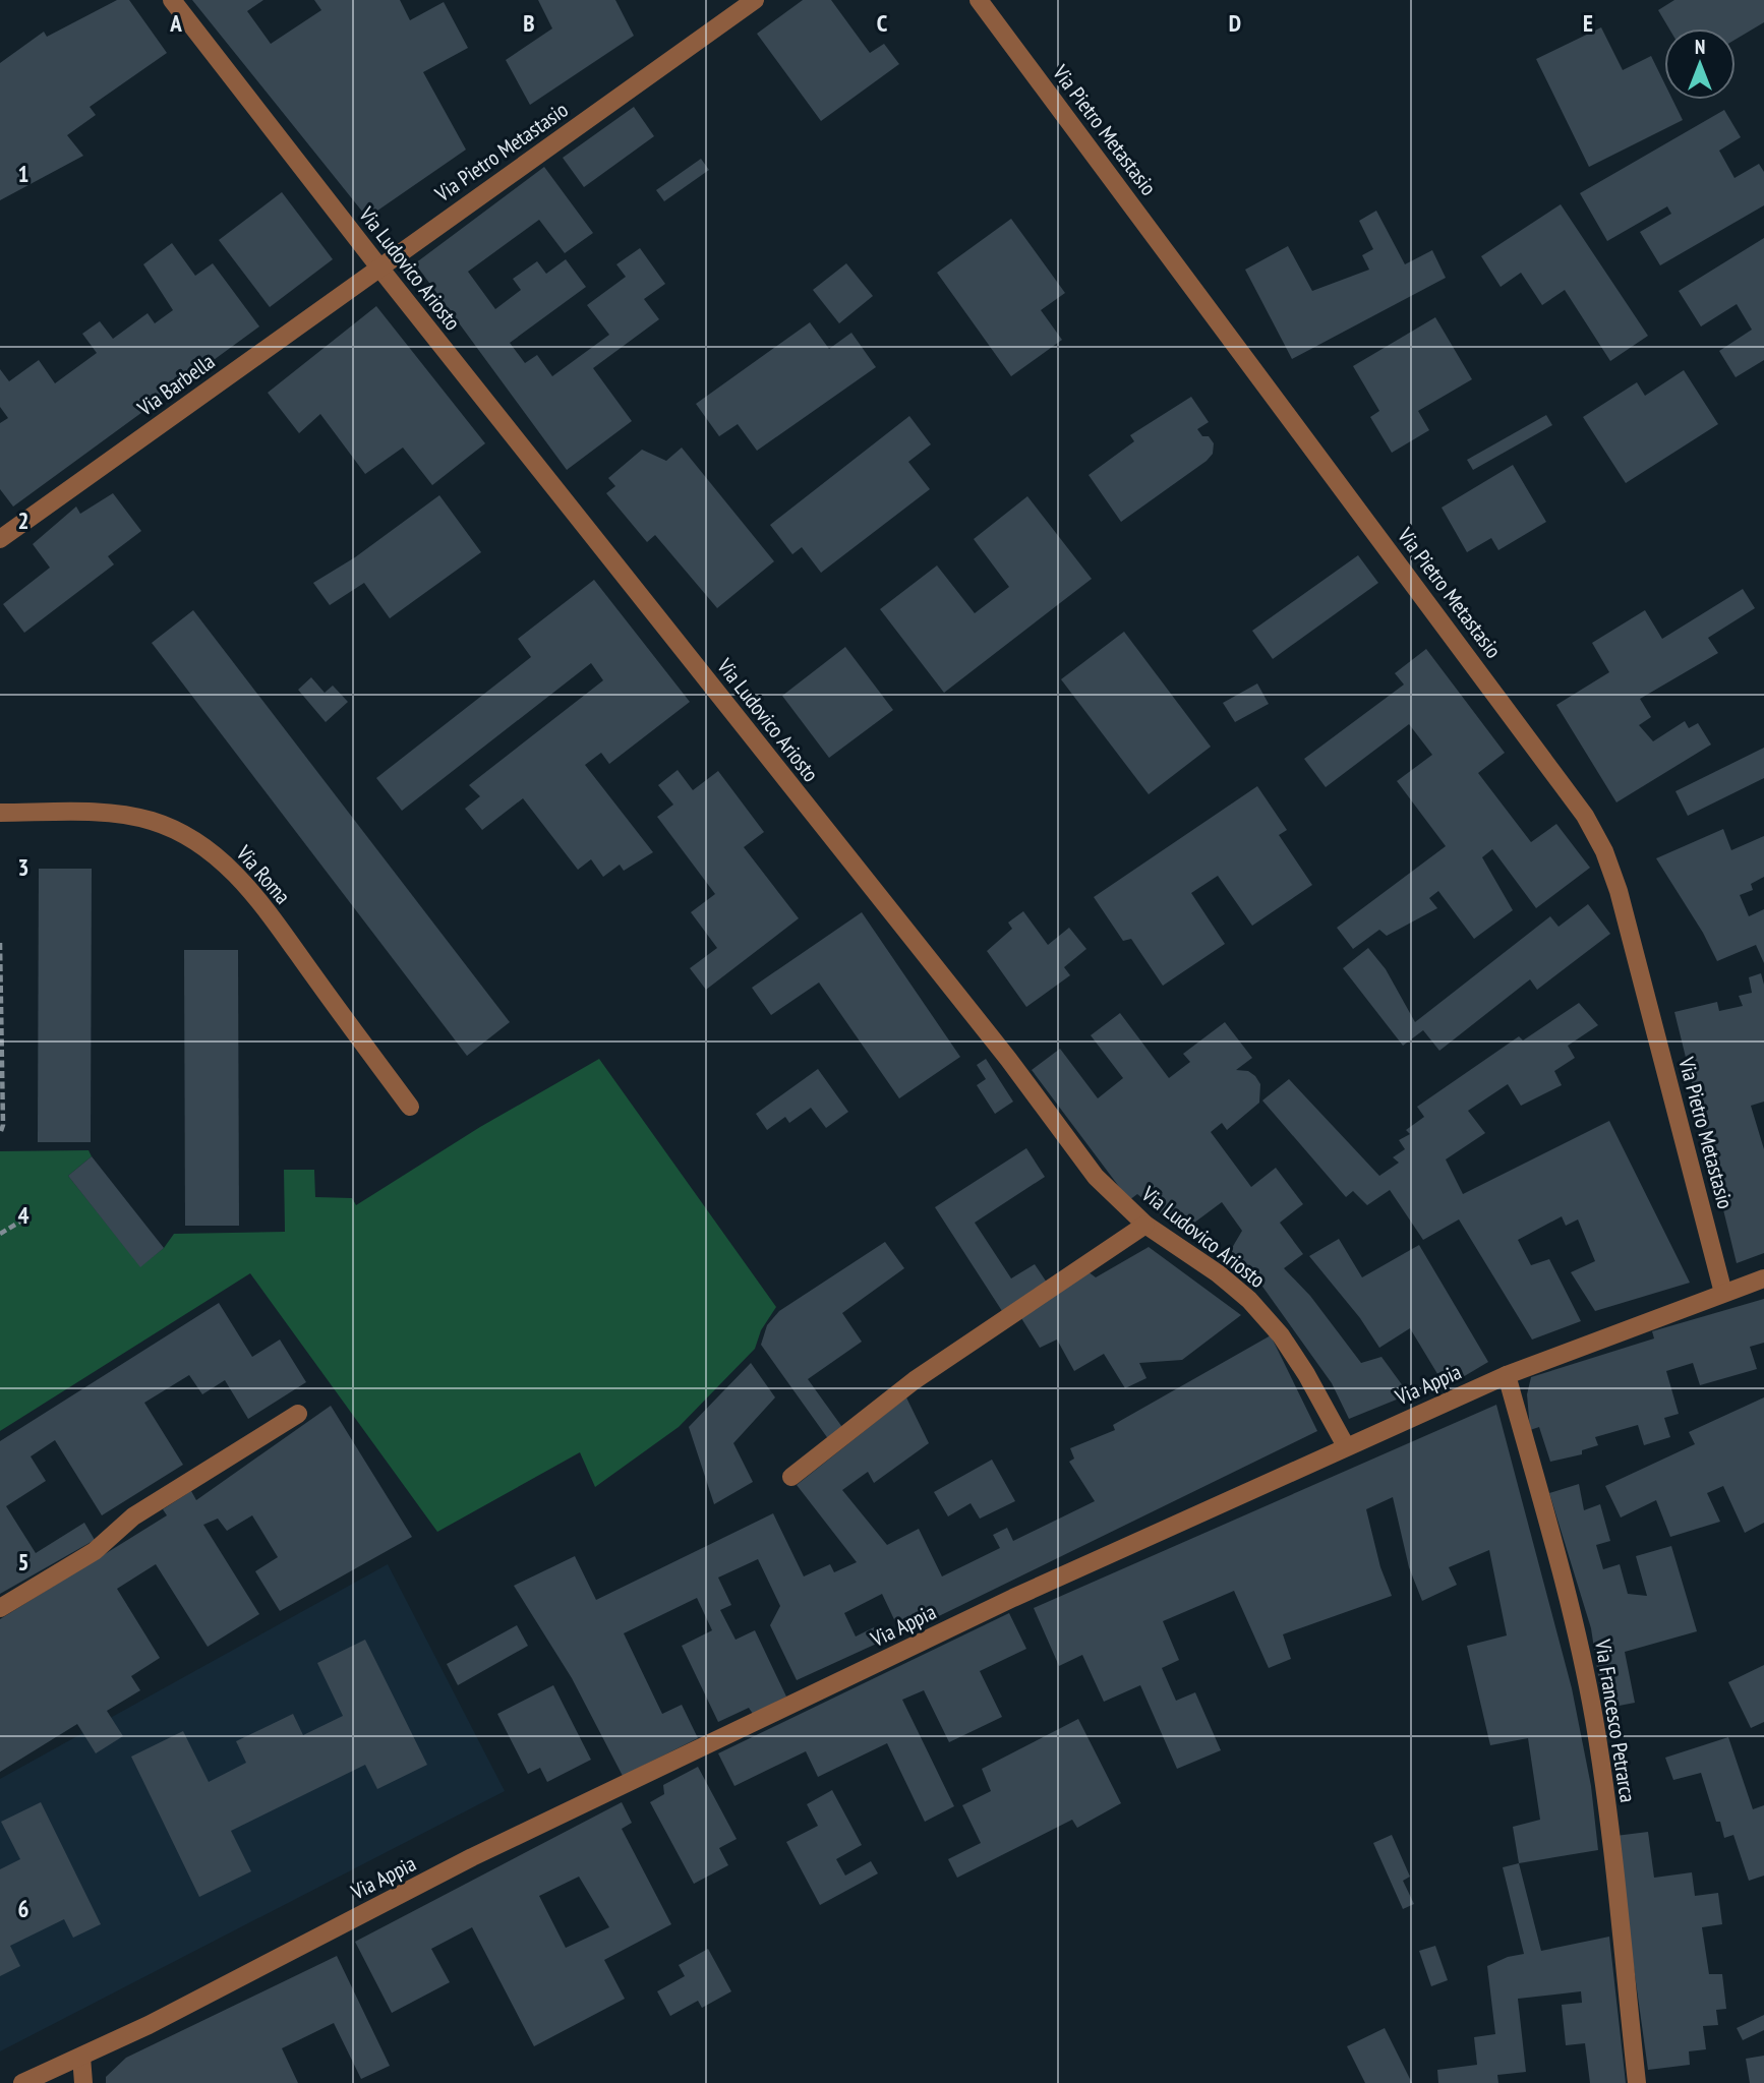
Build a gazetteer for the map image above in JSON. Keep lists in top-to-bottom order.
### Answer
{
  "streets": {
    "street": [
      "Via Pietro Metastasio",
      "Via Ludovico Ariosto",
      "Via Barbella",
      "Via Roma",
      "Via Appia",
      "Via Francesco Petrarca"
    ]
  },
  "crossings": [
    ["Via Pietro Metastasio", "Via Ludovico Ariosto"],
    ["Via Pietro Metastasio", "Via Barbella"],
    ["Via Pietro Metastasio", "Via Appia"],
    ["Via Ludovico Ariosto", "Via Barbella"],
    ["Via Ludovico Ariosto", "Via Appia"],
    ["Via Appia", "Via Francesco Petrarca"]
  ],
  "north": "top",
  "grid": {
    "columns": [
      "A",
      "B",
      "C",
      "D",
      "E"
    ],
    "rows": [
      "1",
      "2",
      "3",
      "4",
      "5",
      "6"
    ]
  }
}
